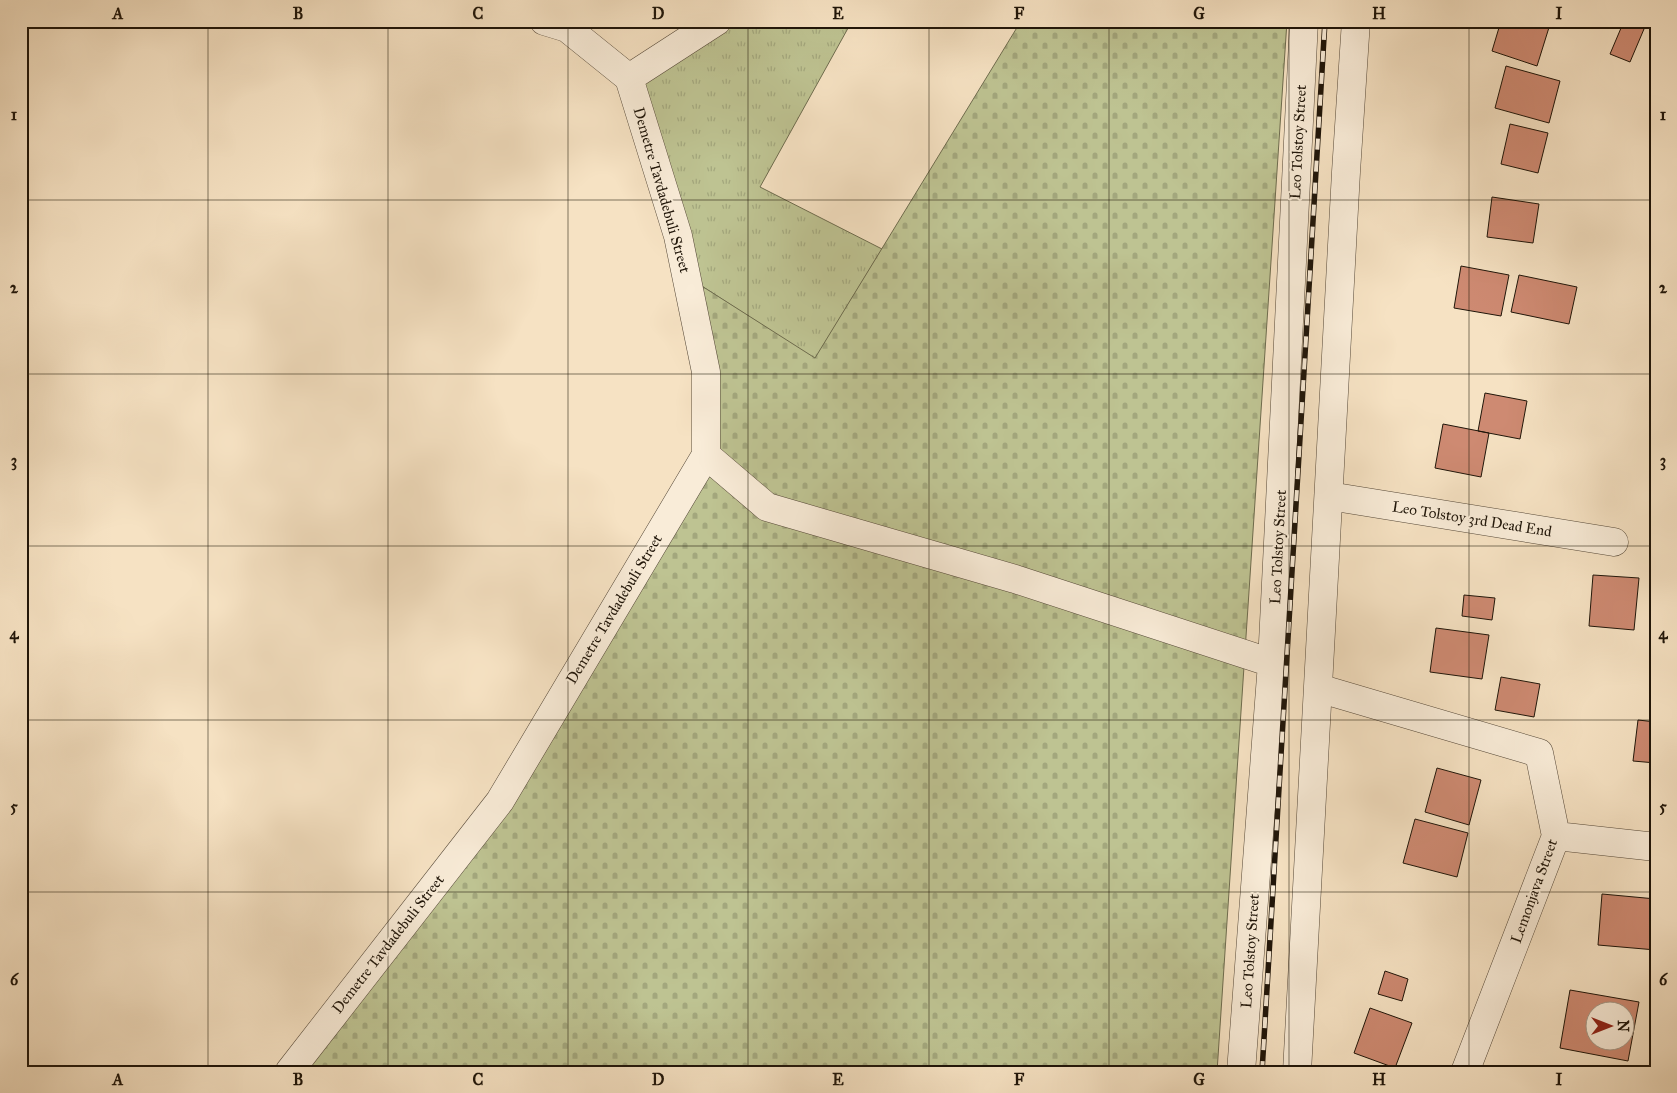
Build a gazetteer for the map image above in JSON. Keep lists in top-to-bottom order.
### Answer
{
  "streets": {
    "street": [
      "Leo Tolstoy Street",
      "Demetre Tavdadebuli Street",
      "Leo Tolstoy 3rd Dead End",
      "Lemonjava Street"
    ]
  },
  "north": "right",
  "grid": {
    "columns": [
      "A",
      "B",
      "C",
      "D",
      "E",
      "F",
      "G",
      "H",
      "I"
    ],
    "rows": [
      "1",
      "2",
      "3",
      "4",
      "5",
      "6"
    ]
  }
}
